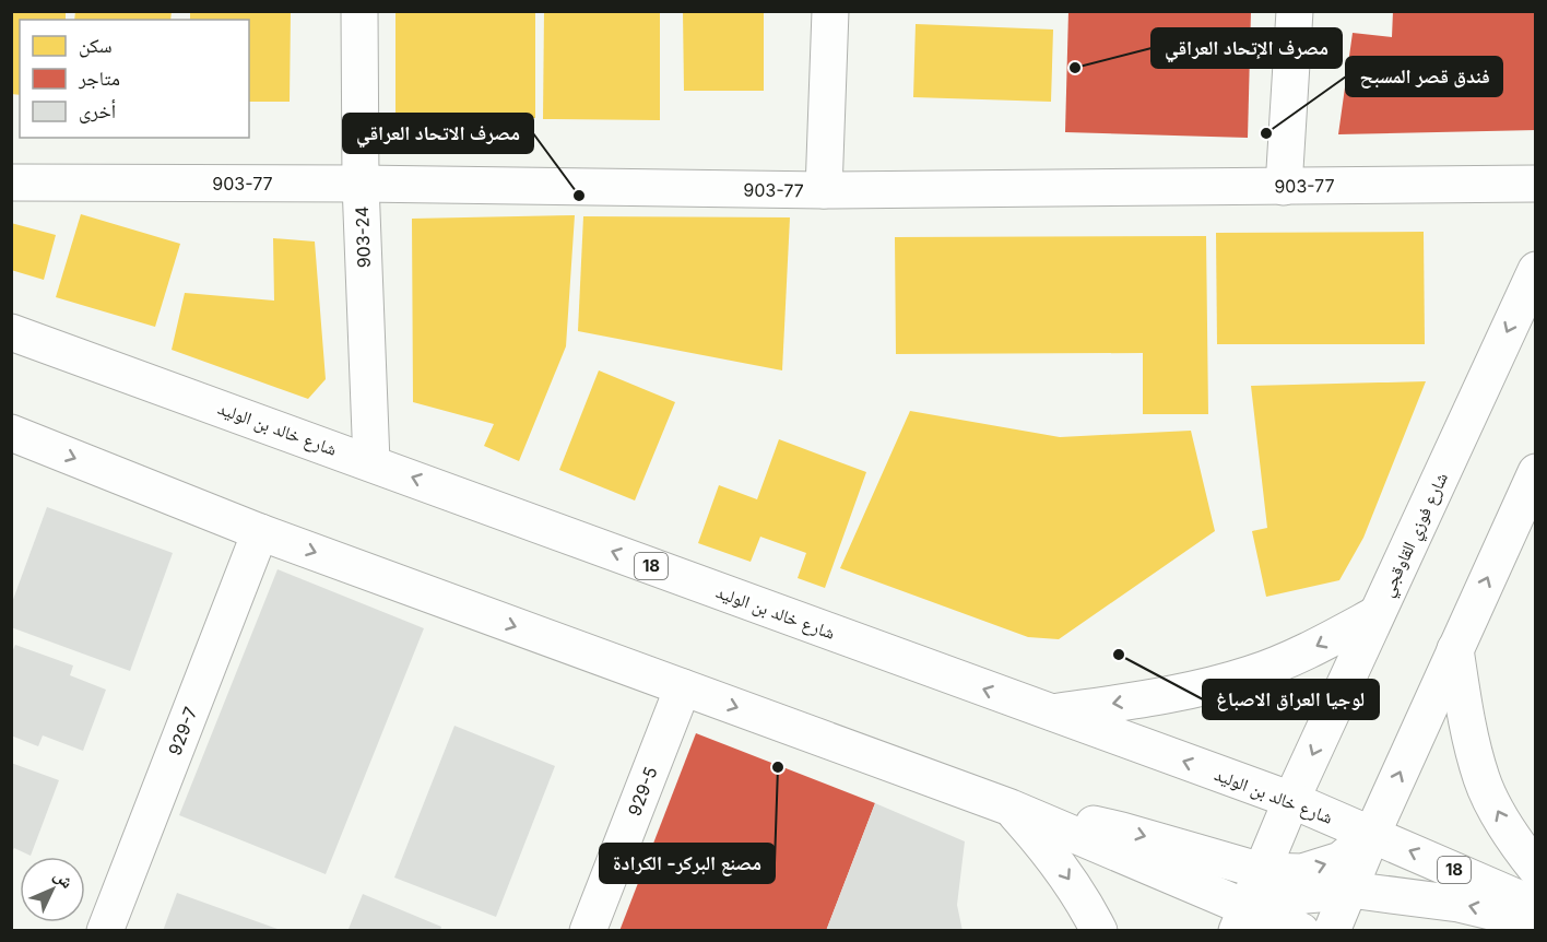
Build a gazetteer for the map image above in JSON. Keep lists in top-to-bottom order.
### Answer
{
  "streets": {
    "main road": [
      "903-77",
      "903-24",
      "شارع خالد بن الوليد",
      "شارع فوزي القاوقجي",
      "18",
      "929-7",
      "929-5"
    ]
  },
  "crossings": [
    ["903-77", "903-24"],
    ["903-24", "شارع خالد بن الوليد"],
    ["شارع خالد بن الوليد", "شارع فوزي القاوقجي"]
  ],
  "places": [
    "مصرف الإتحاد العراقي",
    "فندق قصر المسبح",
    "مصرف الاتحاد العراقي",
    "لوجيا العراق الاصباغ",
    "مصنع البركر- الكرادة"
  ],
  "legend": ["سكن", "متاجر", "أخرى"],
  "north": "top right"
}
